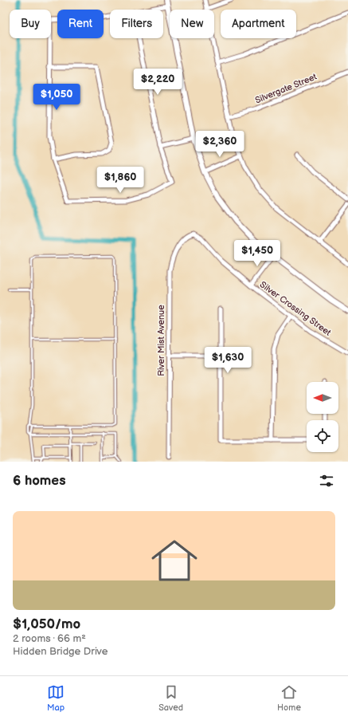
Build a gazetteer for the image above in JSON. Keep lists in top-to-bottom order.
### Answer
{
  "streets": {
    "street": ["Silvergate Street", "Silver Crossing Street", "River Mist Avenue"]
  },
  "crossings": [
    ["Silver Crossing Street", "River Mist Avenue"]
  ],
  "north": "left",
  "page": {
    "chip": [
      "Buy",
      "Rent",
      "Filters",
      "New",
      "Apartment"
    ],
    "price": [
      "$2,220",
      "$1,050",
      "$2,360",
      "$1,860",
      "$1,450",
      "$1,630"
    ],
    "heading": "6 homes",
    "list": [
      {
        "name": "$1,050/mo",
        "note": "2 rooms · 66 m² · Hidden Bridge Drive"
      }
    ],
    "tabs": ["Map", "Saved", "Home"]
  }
}
